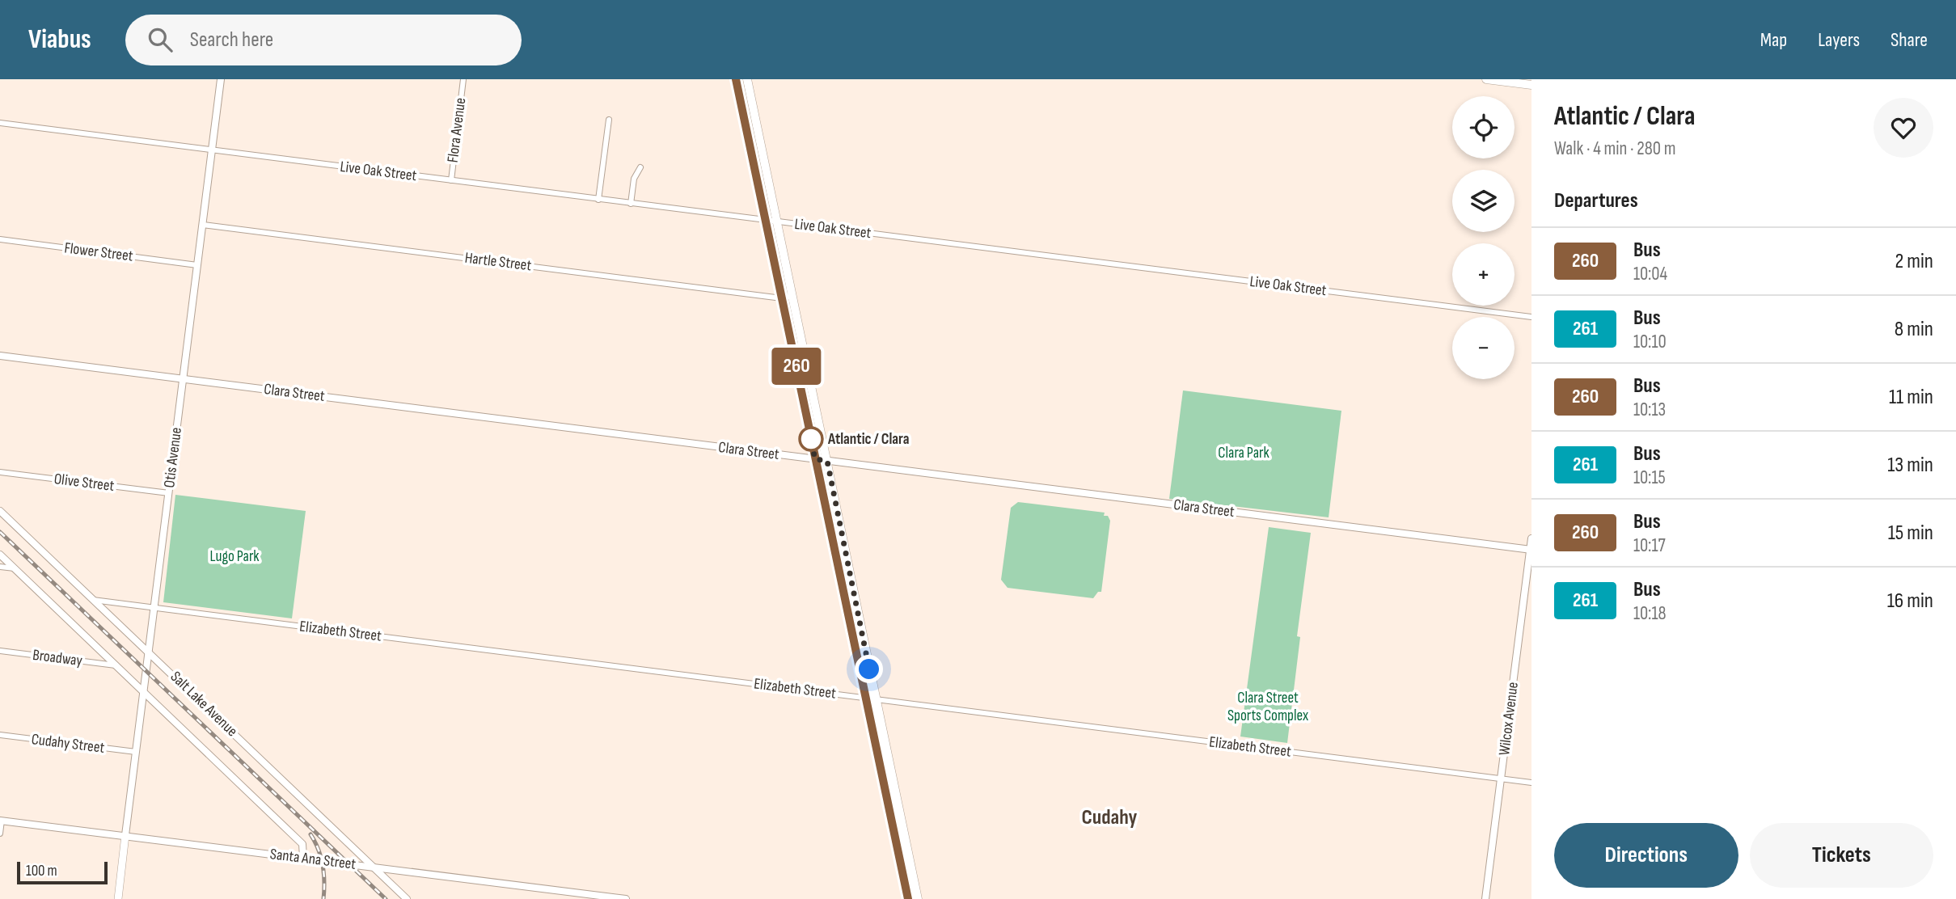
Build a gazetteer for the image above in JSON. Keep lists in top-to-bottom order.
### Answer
{
  "streets": {
    "street": [
      "Flora Avenue",
      "Live Oak Street",
      "Flower Street",
      "Hartle Street",
      "Clara Street",
      "Otis Avenue",
      "Olive Street",
      "Elizabeth Street",
      "Broadway",
      "Salt Lake Avenue",
      "Wilcox Avenue",
      "Cudahy Street",
      "Santa Ana Street"
    ]
  },
  "crossings": [
    ["Flora Avenue", "Live Oak Street"],
    ["Live Oak Street", "Otis Avenue"],
    ["Flower Street", "Otis Avenue"],
    ["Hartle Street", "Otis Avenue"],
    ["Clara Street", "Otis Avenue"],
    ["Clara Street", "Wilcox Avenue"],
    ["Otis Avenue", "Olive Street"],
    ["Otis Avenue", "Elizabeth Street"],
    ["Otis Avenue", "Salt Lake Avenue"],
    ["Otis Avenue", "Cudahy Street"],
    ["Otis Avenue", "Santa Ana Street"],
    ["Elizabeth Street", "Salt Lake Avenue"],
    ["Elizabeth Street", "Wilcox Avenue"],
    ["Salt Lake Avenue", "Santa Ana Street"]
  ],
  "districts": ["Cudahy"],
  "parks": ["Clara Park", "Lugo Park", "Clara Street Sports Complex"],
  "places": ["Atlantic / Clara"],
  "lines": ["bus line 260"],
  "scale_bar": "100 m",
  "page": {
    "header": "Viabus",
    "search": "Search here",
    "nav": ["Map", "Layers", "Share"],
    "on_map": "260",
    "heading": [
      ["Atlantic / Clara", "Walk · 4 min · 280 m"],
      "Departures"
    ],
    "map_buttons": ["+", "−"],
    "list": [
      {
        "mark": "260",
        "name": "Bus",
        "note": "10:04",
        "value": "2 min"
      },
      {
        "mark": "261",
        "name": "Bus",
        "note": "10:10",
        "value": "8 min"
      },
      {
        "mark": "260",
        "name": "Bus",
        "note": "10:13",
        "value": "11 min"
      },
      {
        "mark": "261",
        "name": "Bus",
        "note": "10:15",
        "value": "13 min"
      },
      {
        "mark": "260",
        "name": "Bus",
        "note": "10:17",
        "value": "15 min"
      },
      {
        "mark": "261",
        "name": "Bus",
        "note": "10:18",
        "value": "16 min"
      }
    ],
    "buttons": ["Directions", "Tickets"],
    "scale": "100 m"
  }
}
